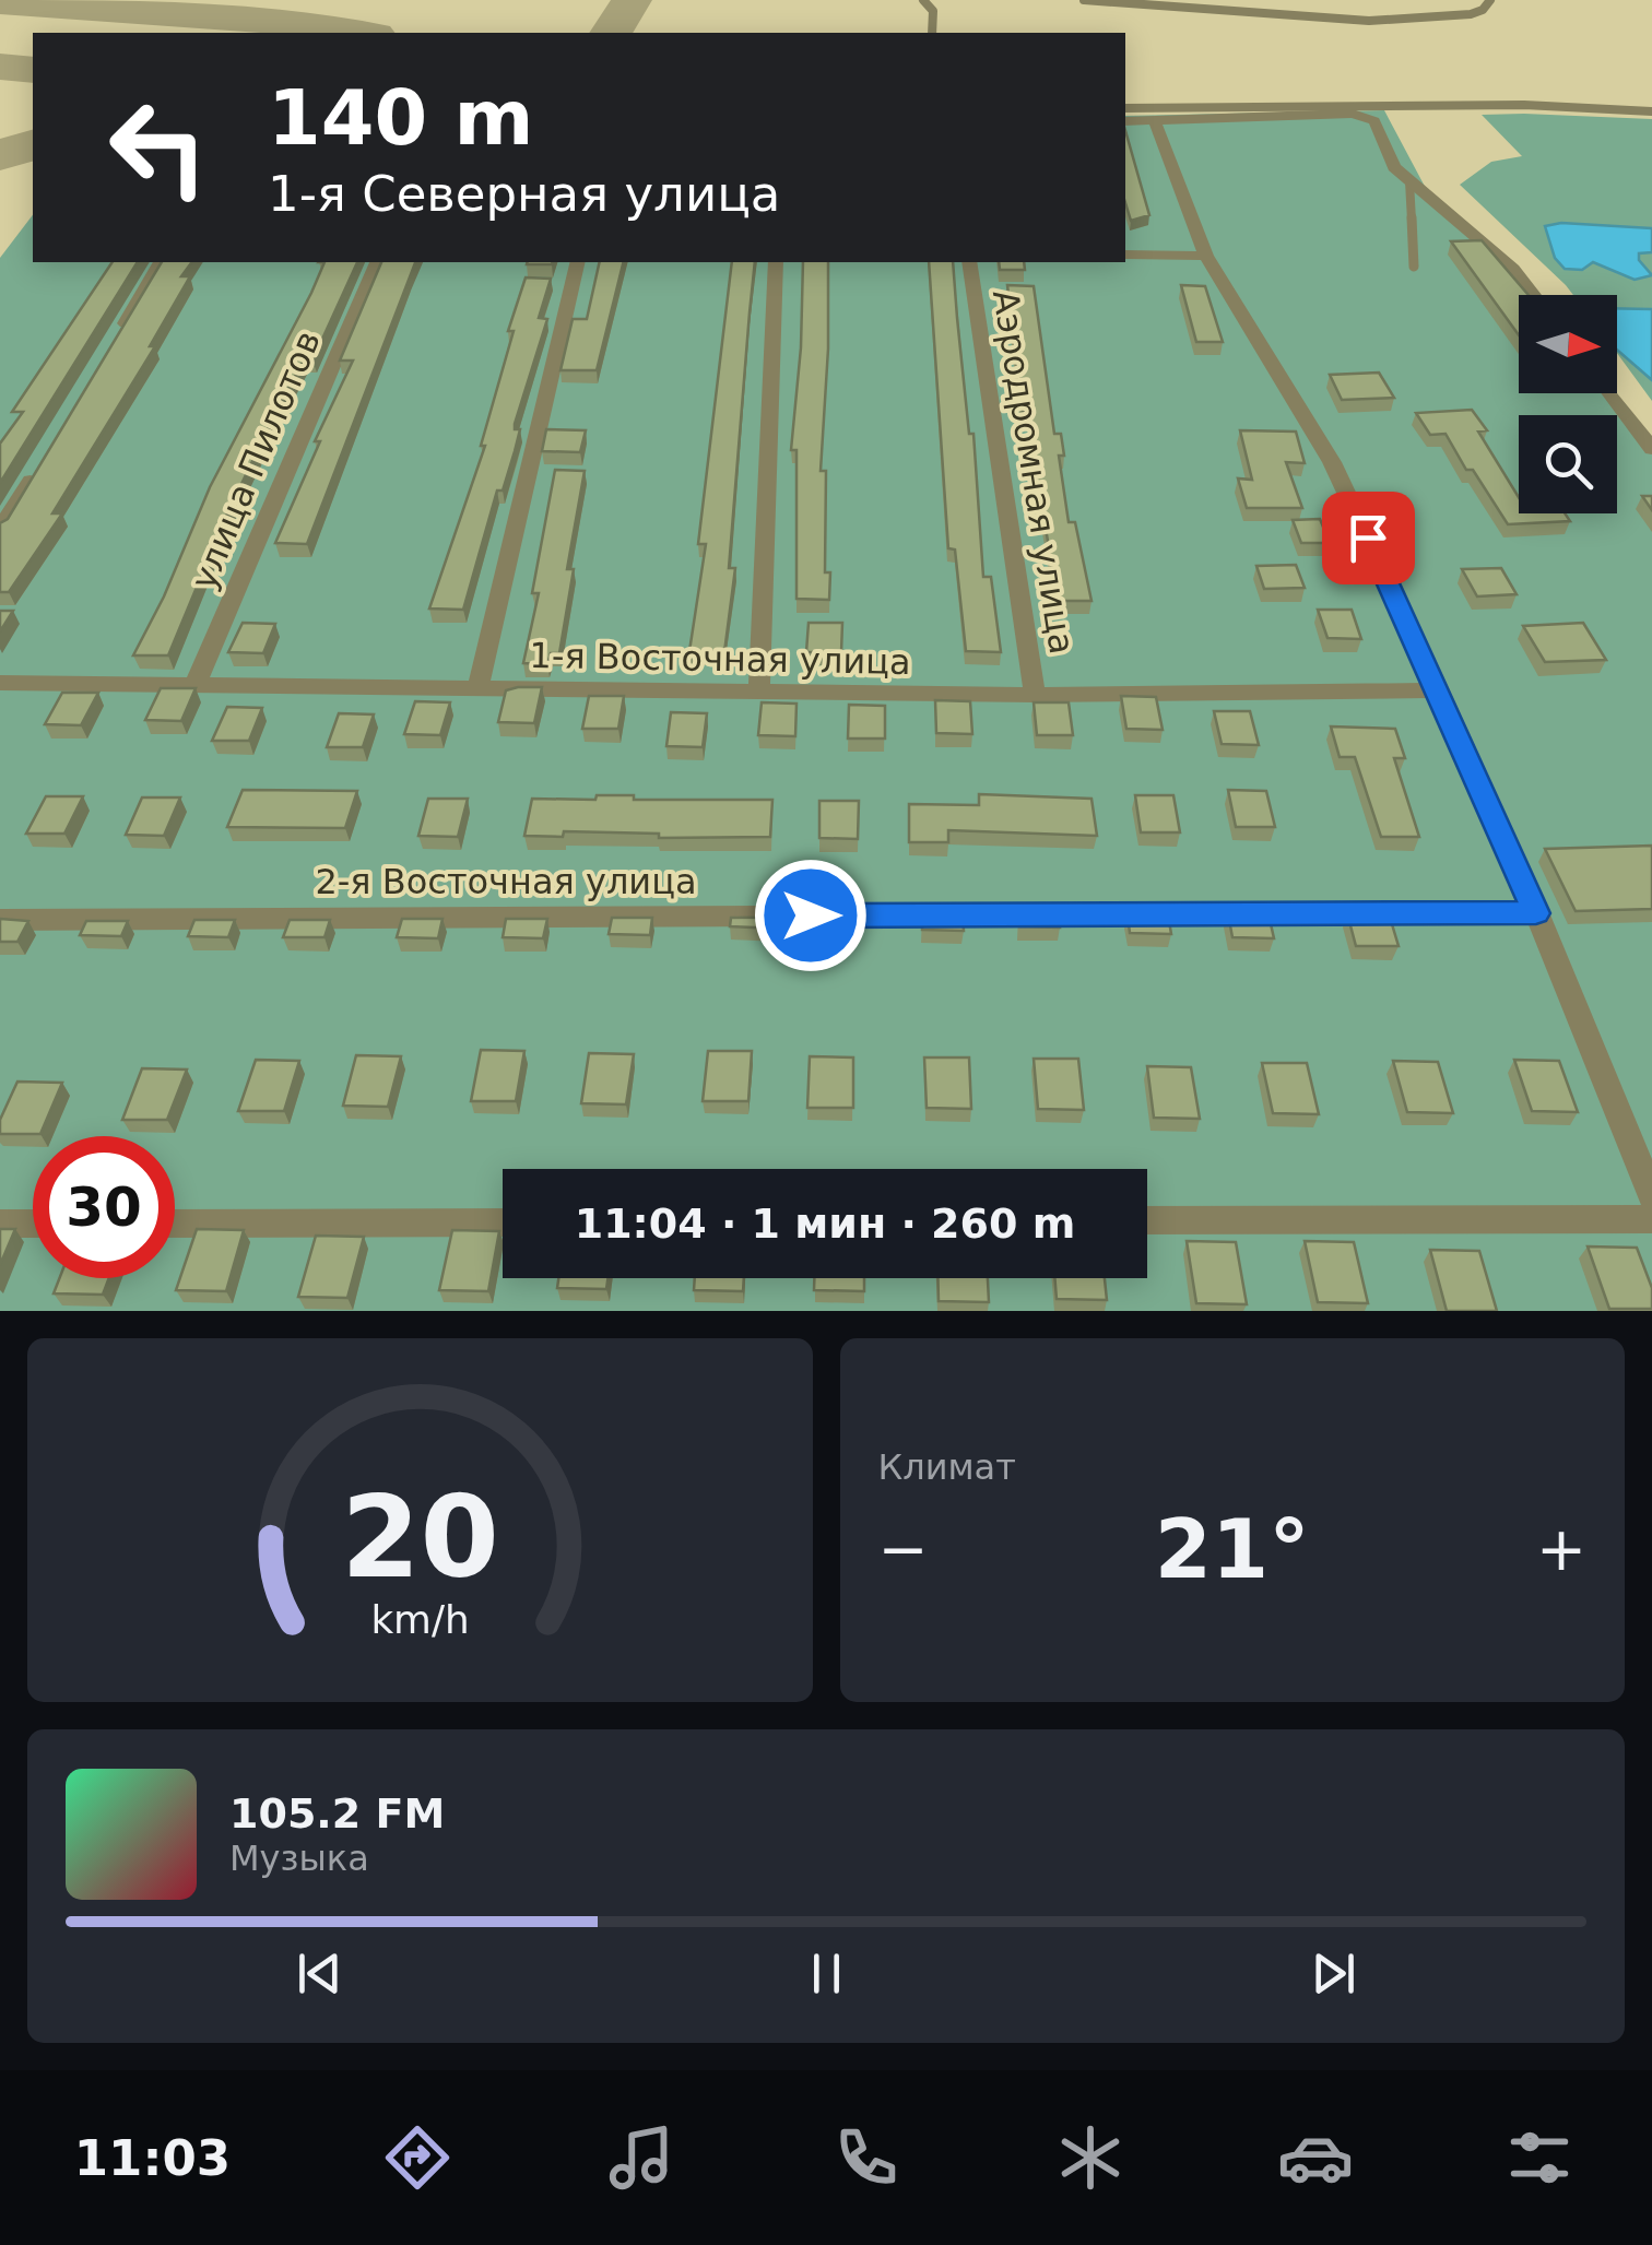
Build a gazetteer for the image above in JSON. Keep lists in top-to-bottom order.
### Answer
{
  "streets": {
    "street": [
      "улица Пилотов",
      "Аэродромная улица",
      "1-я Восточная улица",
      "2-я Восточная улица"
    ]
  },
  "crossings": [
    ["улица Пилотов", "1-я Восточная улица"],
    ["Аэродромная улица", "1-я Восточная улица"]
  ],
  "north": "right",
  "page": {
    "turn": ["140 m", "1-я Северная улица"],
    "limit": "30",
    "trip": "11:04 · 1 мин · 260 m",
    "tile": "Климат",
    "heat": ["−", "21°", "+"],
    "song": ["105.2 FM", "Музыка"],
    "tabs": "11:03",
    "gauge": ["20", "km/h"]
  }
}
